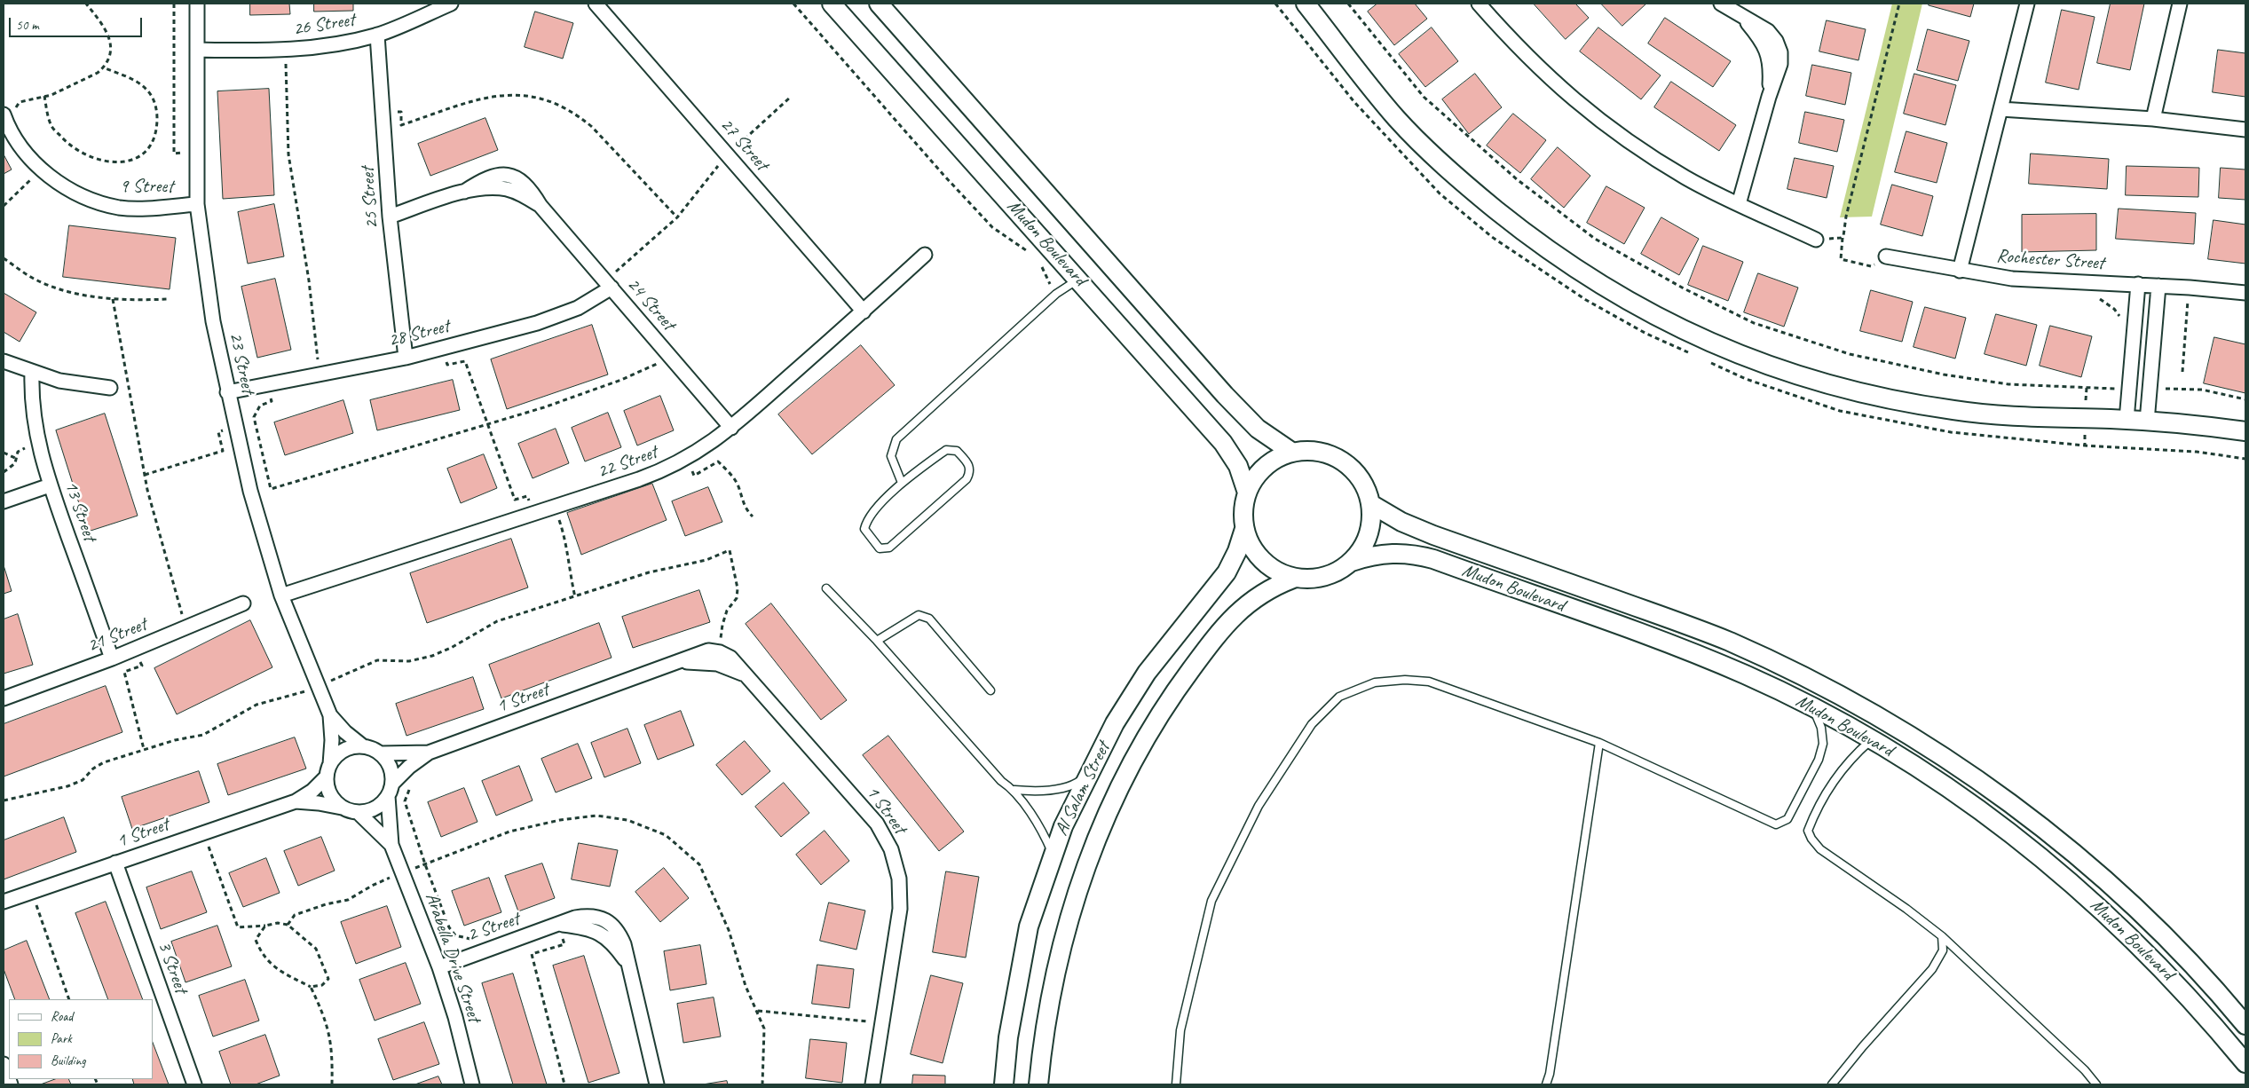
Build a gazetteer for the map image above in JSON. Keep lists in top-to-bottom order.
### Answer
{
  "streets": {
    "street": [
      "26 Street",
      "27 Street",
      "9 Street",
      "25 Street",
      "Mudon Boulevard",
      "Rochester Street",
      "24 Street",
      "28 Street",
      "23 Street",
      "22 Street",
      "13 Street",
      "21 Street",
      "1 Street",
      "Al Salam Street",
      "2 Street",
      "Arabella Drive Street",
      "3 Street"
    ]
  },
  "crossings": [
    ["26 Street", "25 Street"],
    ["26 Street", "23 Street"],
    ["27 Street", "22 Street"],
    ["9 Street", "23 Street"],
    ["25 Street", "24 Street"],
    ["25 Street", "28 Street"],
    ["Mudon Boulevard", "Al Salam Street"],
    ["24 Street", "28 Street"],
    ["24 Street", "22 Street"],
    ["28 Street", "23 Street"],
    ["23 Street", "22 Street"],
    ["13 Street", "21 Street"],
    ["1 Street", "3 Street"],
    ["2 Street", "Arabella Drive Street"]
  ],
  "legend": ["Road", "Park", "Building"],
  "scale_bar": "50 m"
}
